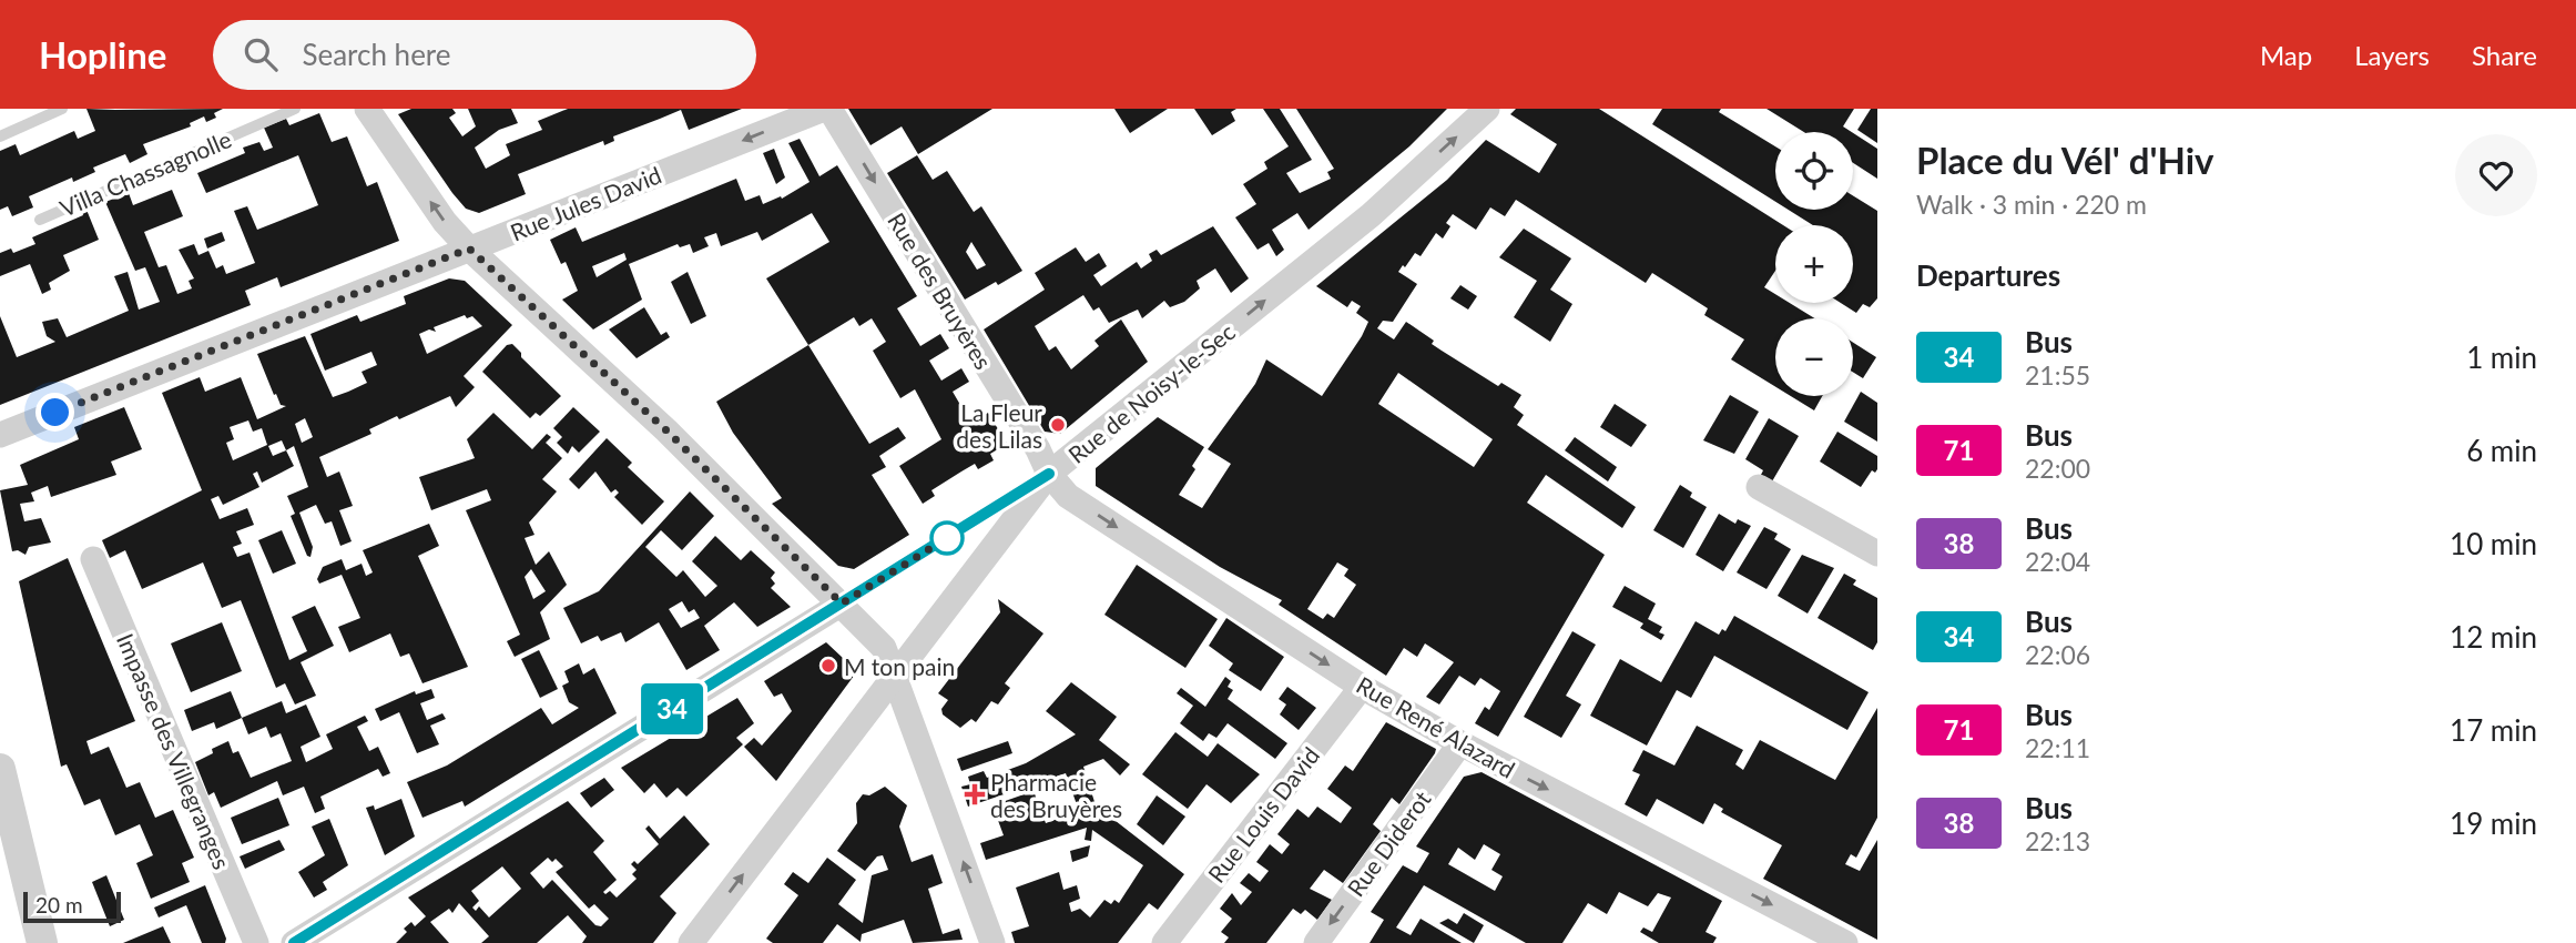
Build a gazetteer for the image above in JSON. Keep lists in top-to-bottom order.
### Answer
{
  "streets": {
    "street": [
      "Rue Jules David",
      "Rue des Bruyères",
      "Rue de Noisy-le-Sec",
      "Rue René Alazard",
      "Impasse des Villegranges",
      "Rue Louis David",
      "Rue Diderot"
    ],
    "lane": ["Villa Chassagnolle"]
  },
  "crossings": [
    ["Rue Jules David", "Rue des Bruyères"],
    ["Rue des Bruyères", "Rue de Noisy-le-Sec"],
    ["Rue des Bruyères", "Rue René Alazard"],
    ["Rue de Noisy-le-Sec", "Rue René Alazard"],
    ["Rue René Alazard", "Rue Louis David"],
    ["Rue René Alazard", "Rue Diderot"]
  ],
  "one_way": [
    "Rue Jules David",
    "Rue des Bruyères",
    "Rue René Alazard",
    "Rue Diderot"
  ],
  "places": {
    "other": ["La Fleur des Lilas", "M ton pain"],
    "health": ["Pharmacie des Bruyères"]
  },
  "lines": ["bus line 34"],
  "scale_bar": "20 m",
  "page": {
    "header": "Hopline",
    "search": "Search here",
    "nav": ["Map", "Layers", "Share"],
    "on_map": "34",
    "heading": [
      ["Place du Vél' d'Hiv", "Walk · 3 min · 220 m"],
      "Departures"
    ],
    "map_buttons": ["+", "−"],
    "list": [
      {
        "mark": "34",
        "name": "Bus",
        "note": "21:55",
        "value": "1 min"
      },
      {
        "mark": "71",
        "name": "Bus",
        "note": "22:00",
        "value": "6 min"
      },
      {
        "mark": "38",
        "name": "Bus",
        "note": "22:04",
        "value": "10 min"
      },
      {
        "mark": "34",
        "name": "Bus",
        "note": "22:06",
        "value": "12 min"
      },
      {
        "mark": "71",
        "name": "Bus",
        "note": "22:11",
        "value": "17 min"
      },
      {
        "mark": "38",
        "name": "Bus",
        "note": "22:13",
        "value": "19 min"
      }
    ],
    "scale": "20 m"
  }
}
